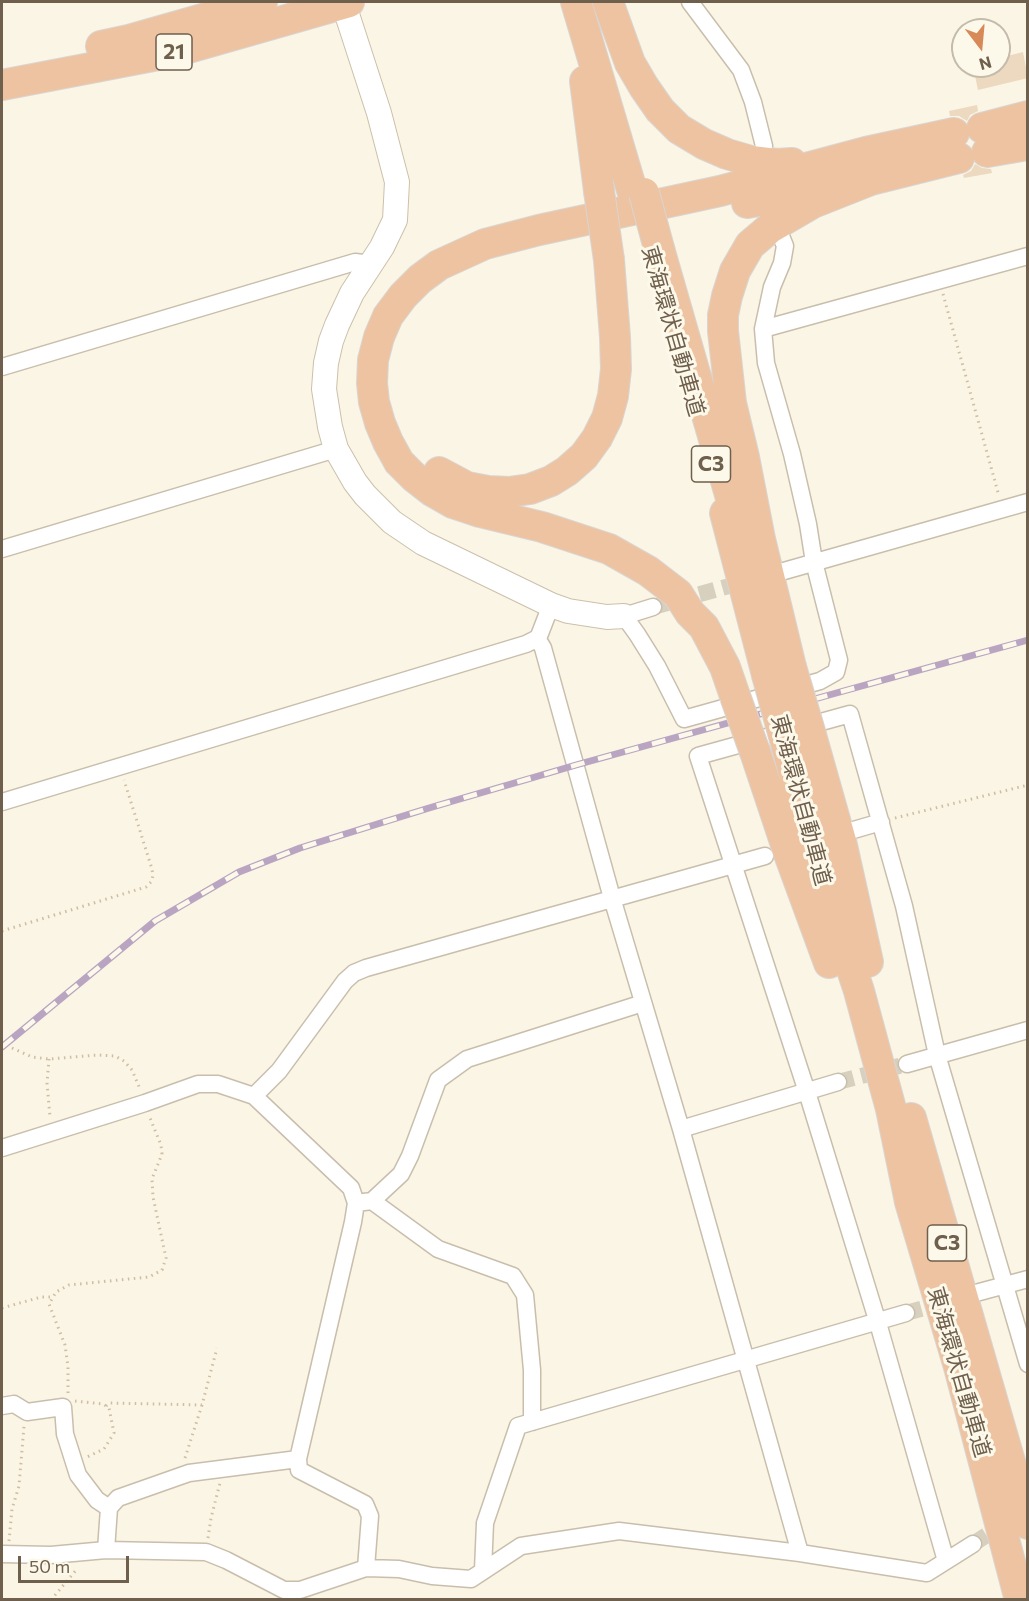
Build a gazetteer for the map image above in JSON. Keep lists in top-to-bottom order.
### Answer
{
  "streets": {
    "highway": ["21", "東海環状自動車道", "C3"]
  },
  "scale_bar": "50 m",
  "north": "bottom"
}
